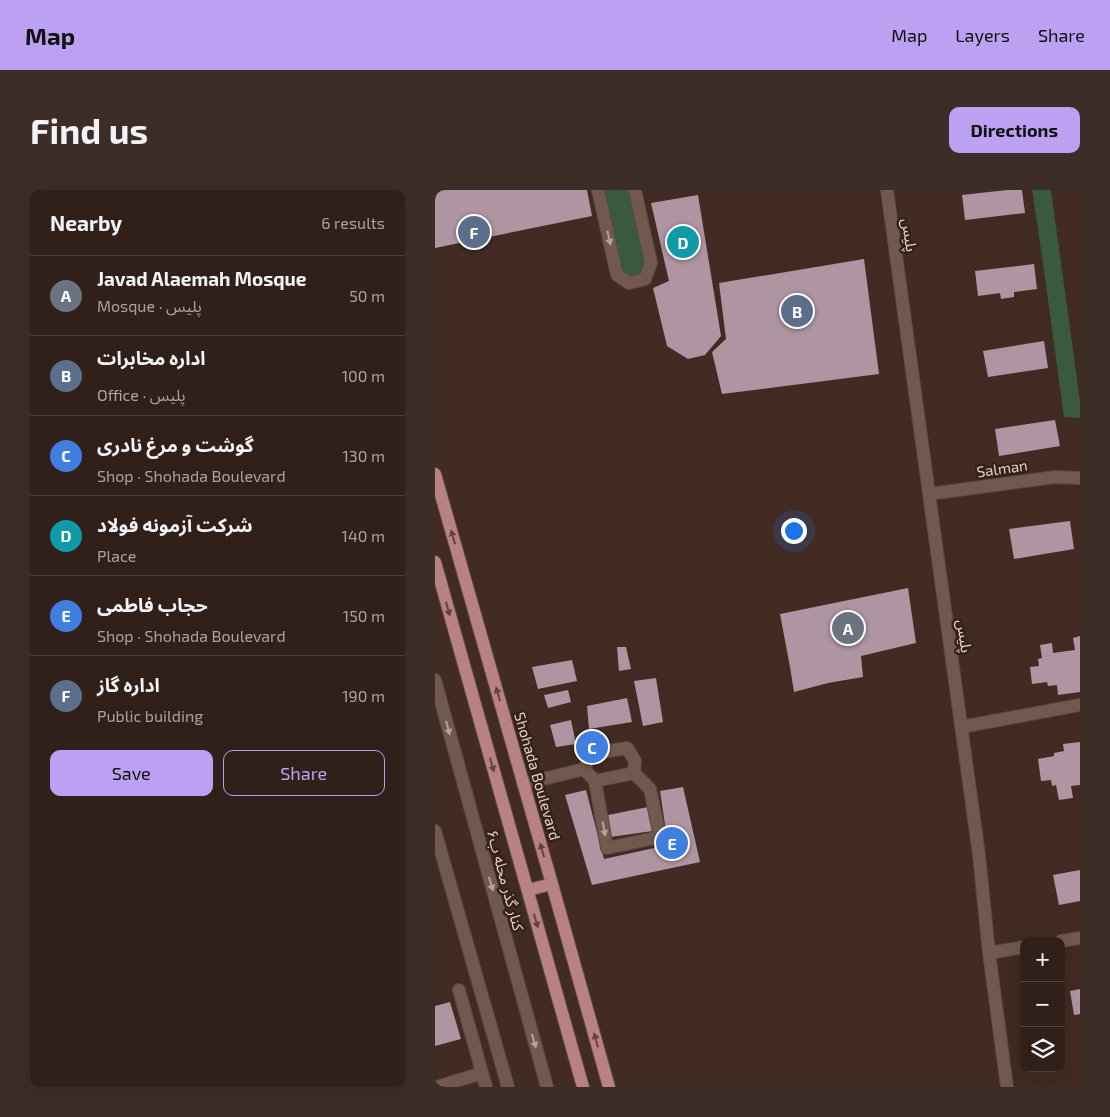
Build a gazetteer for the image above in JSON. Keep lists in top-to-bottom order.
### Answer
{
  "streets": {
    "main road": ["Shohada Boulevard"],
    "street": ["پلیس", "Salman", "کنار گذر محله ب۶"]
  },
  "crossings": [
    ["پلیس", "Salman"]
  ],
  "page": {
    "header": "Map",
    "nav": ["Map", "Layers", "Share"],
    "buttons": [
      "Directions",
      ["Save", "Share"]
    ],
    "title": "Find us",
    "heading": ["Nearby", "6 results"],
    "pins": [
      "F",
      "D",
      "B",
      "A",
      "C",
      "E"
    ],
    "list": [
      {
        "mark": "A",
        "name": "Javad Alaemah Mosque",
        "note": "Mosque · پلیس",
        "value": "50 m"
      },
      {
        "mark": "B",
        "name": "اداره مخابرات",
        "note": "Office · پلیس",
        "value": "100 m"
      },
      {
        "mark": "C",
        "name": "گوشت و مرغ نادری",
        "note": "Shop · Shohada Boulevard",
        "value": "130 m"
      },
      {
        "mark": "D",
        "name": "شرکت آزمونه فولاد",
        "note": "Place",
        "value": "140 m"
      },
      {
        "mark": "E",
        "name": "حجاب فاطمی",
        "note": "Shop · Shohada Boulevard",
        "value": "150 m"
      },
      {
        "mark": "F",
        "name": "اداره گاز",
        "note": "Public building",
        "value": "190 m"
      }
    ],
    "map_buttons": ["+", "−"]
  }
}
